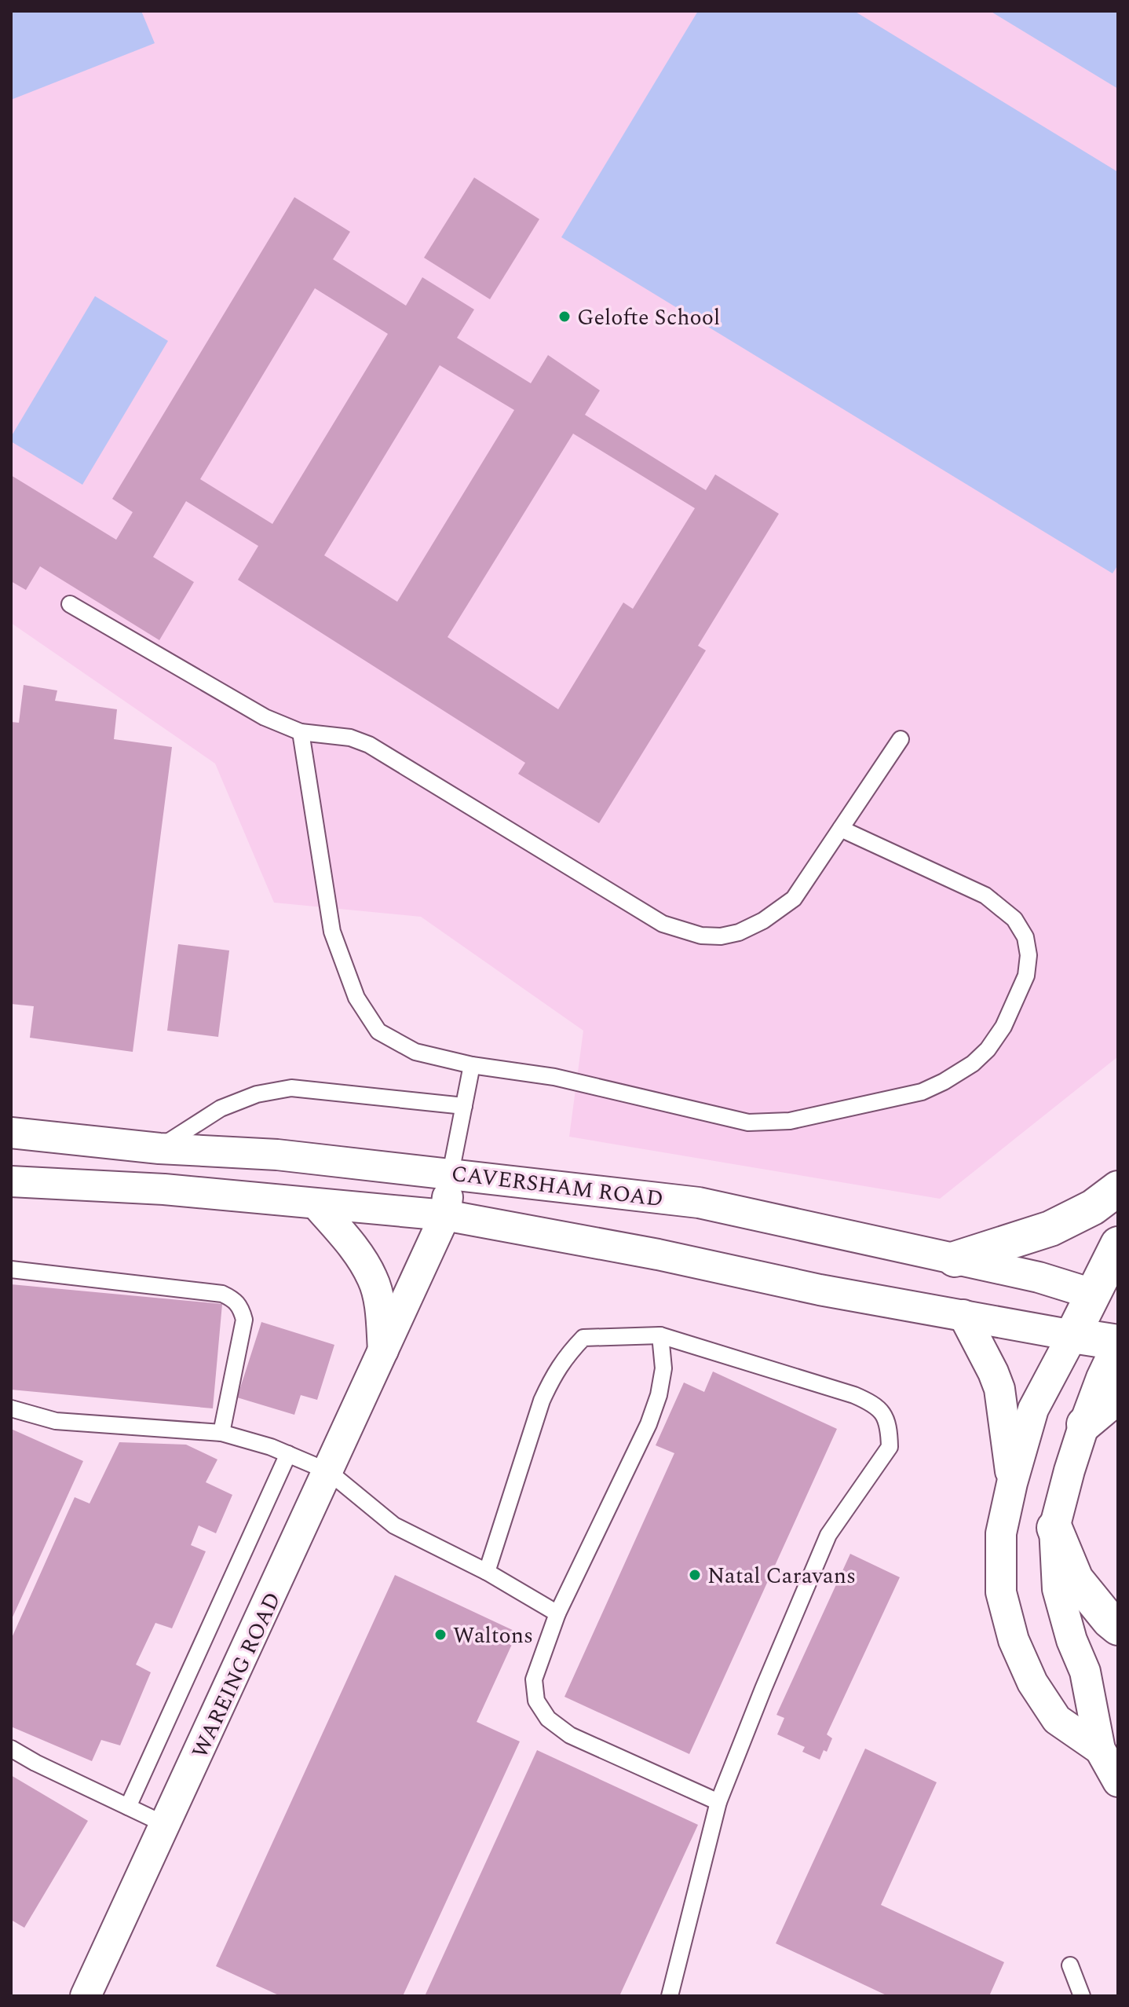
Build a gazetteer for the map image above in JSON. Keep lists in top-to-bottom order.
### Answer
{
  "streets": {
    "street": ["CAVERSHAM ROAD", "WAREING ROAD"]
  },
  "crossings": [
    ["CAVERSHAM ROAD", "WAREING ROAD"]
  ],
  "places": ["Gelofte School", "Natal Caravans", "Waltons"]
}
